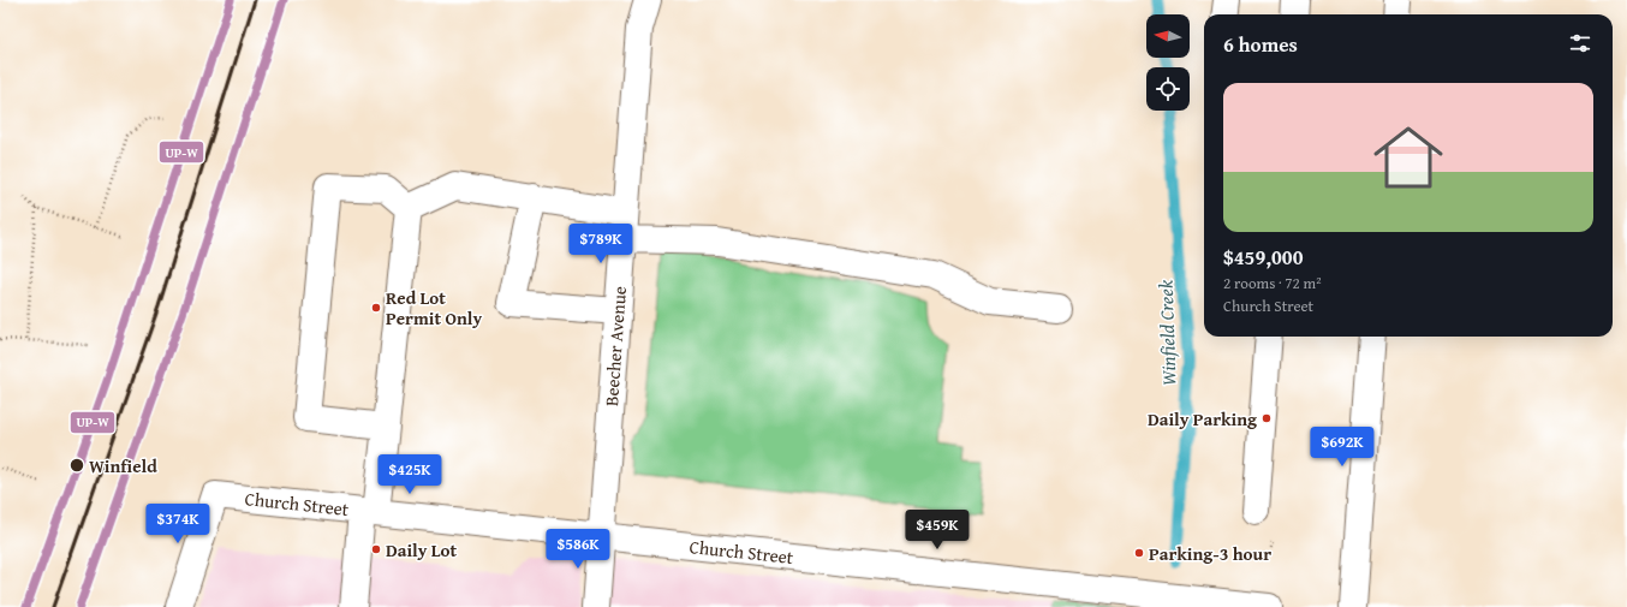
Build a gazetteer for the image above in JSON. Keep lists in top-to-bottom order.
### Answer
{
  "streets": {
    "street": ["Beecher Avenue", "Church Street"]
  },
  "crossings": [
    ["Beecher Avenue", "Church Street"]
  ],
  "water": ["Winfield Creek"],
  "places": [
    "Red Lot Permit Only",
    "Daily Parking",
    "Winfield",
    "Daily Lot",
    "Parking-3 hour"
  ],
  "lines": ["transit line UP-W"],
  "north": "left",
  "page": {
    "heading": "6 homes",
    "list": [
      {
        "name": "$459,000",
        "note": "2 rooms · 72 m² · Church Street"
      }
    ],
    "price": [
      "$789K",
      "$692K",
      "$425K",
      "$374K",
      "$459K",
      "$586K"
    ]
  }
}
